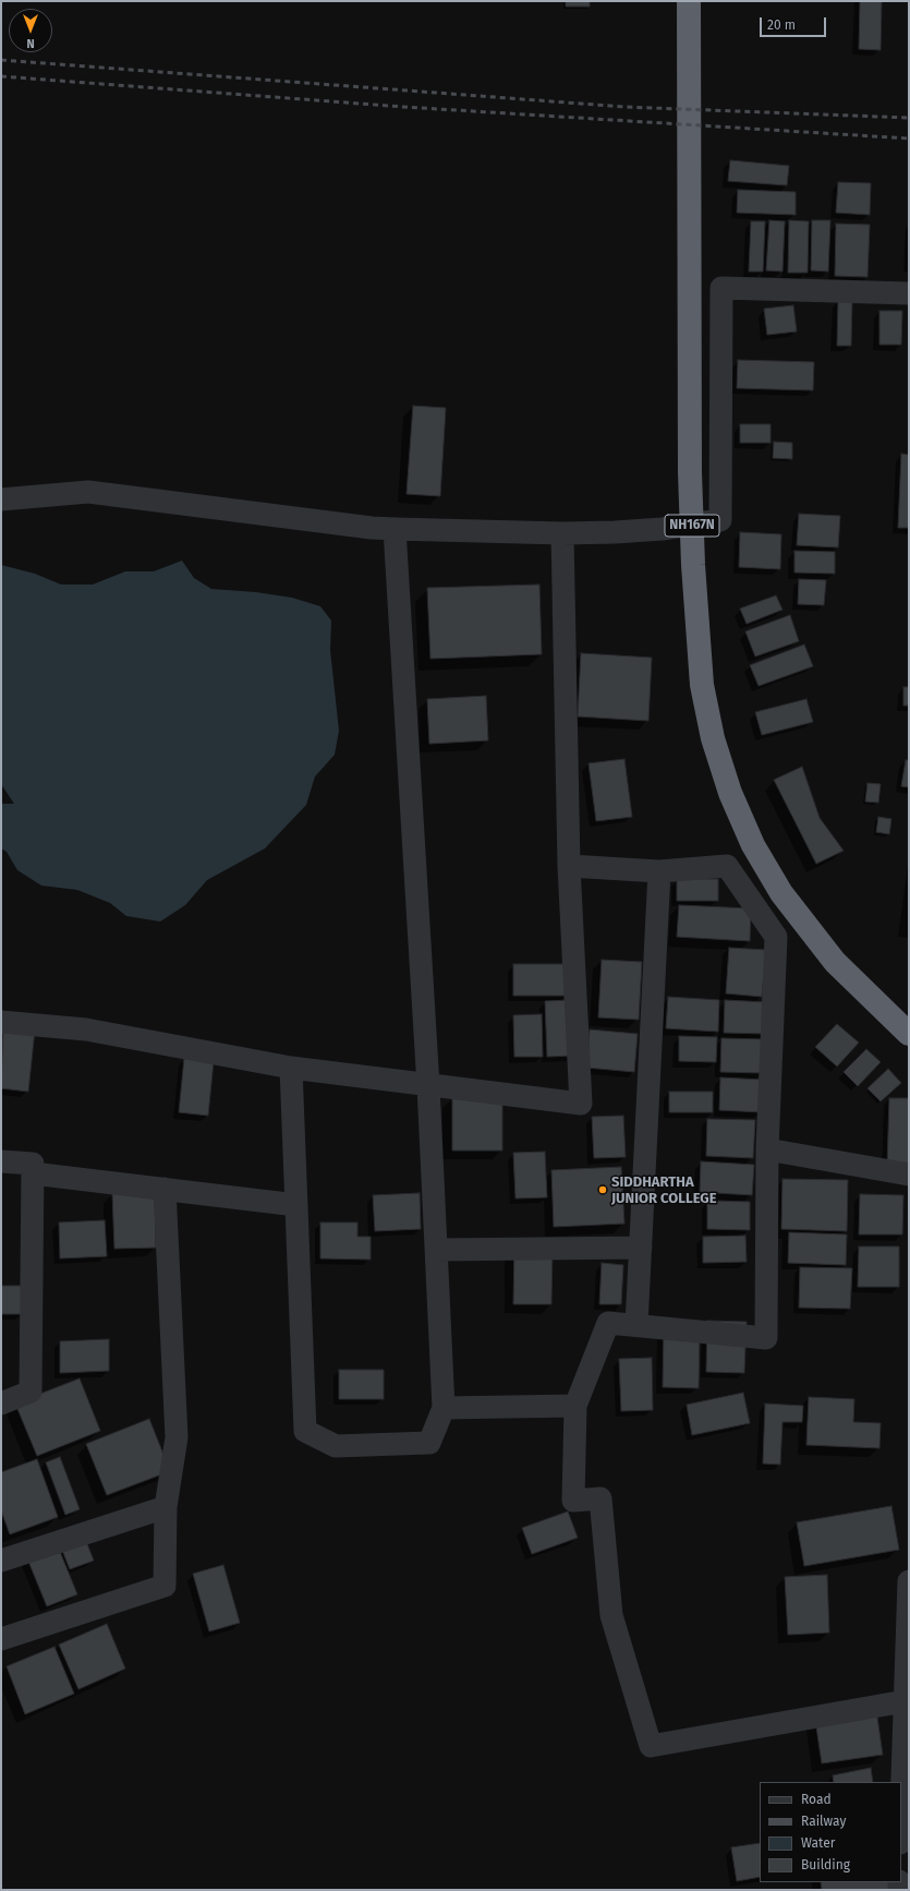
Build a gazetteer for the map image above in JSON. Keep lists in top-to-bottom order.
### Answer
{
  "streets": {
    "highway": ["NH167N"]
  },
  "places": ["SIDDHARTHA JUNIOR COLLEGE"],
  "legend": [
    "Road",
    "Railway",
    "Water",
    "Building"
  ],
  "scale_bar": "20 m",
  "north": "bottom"
}
